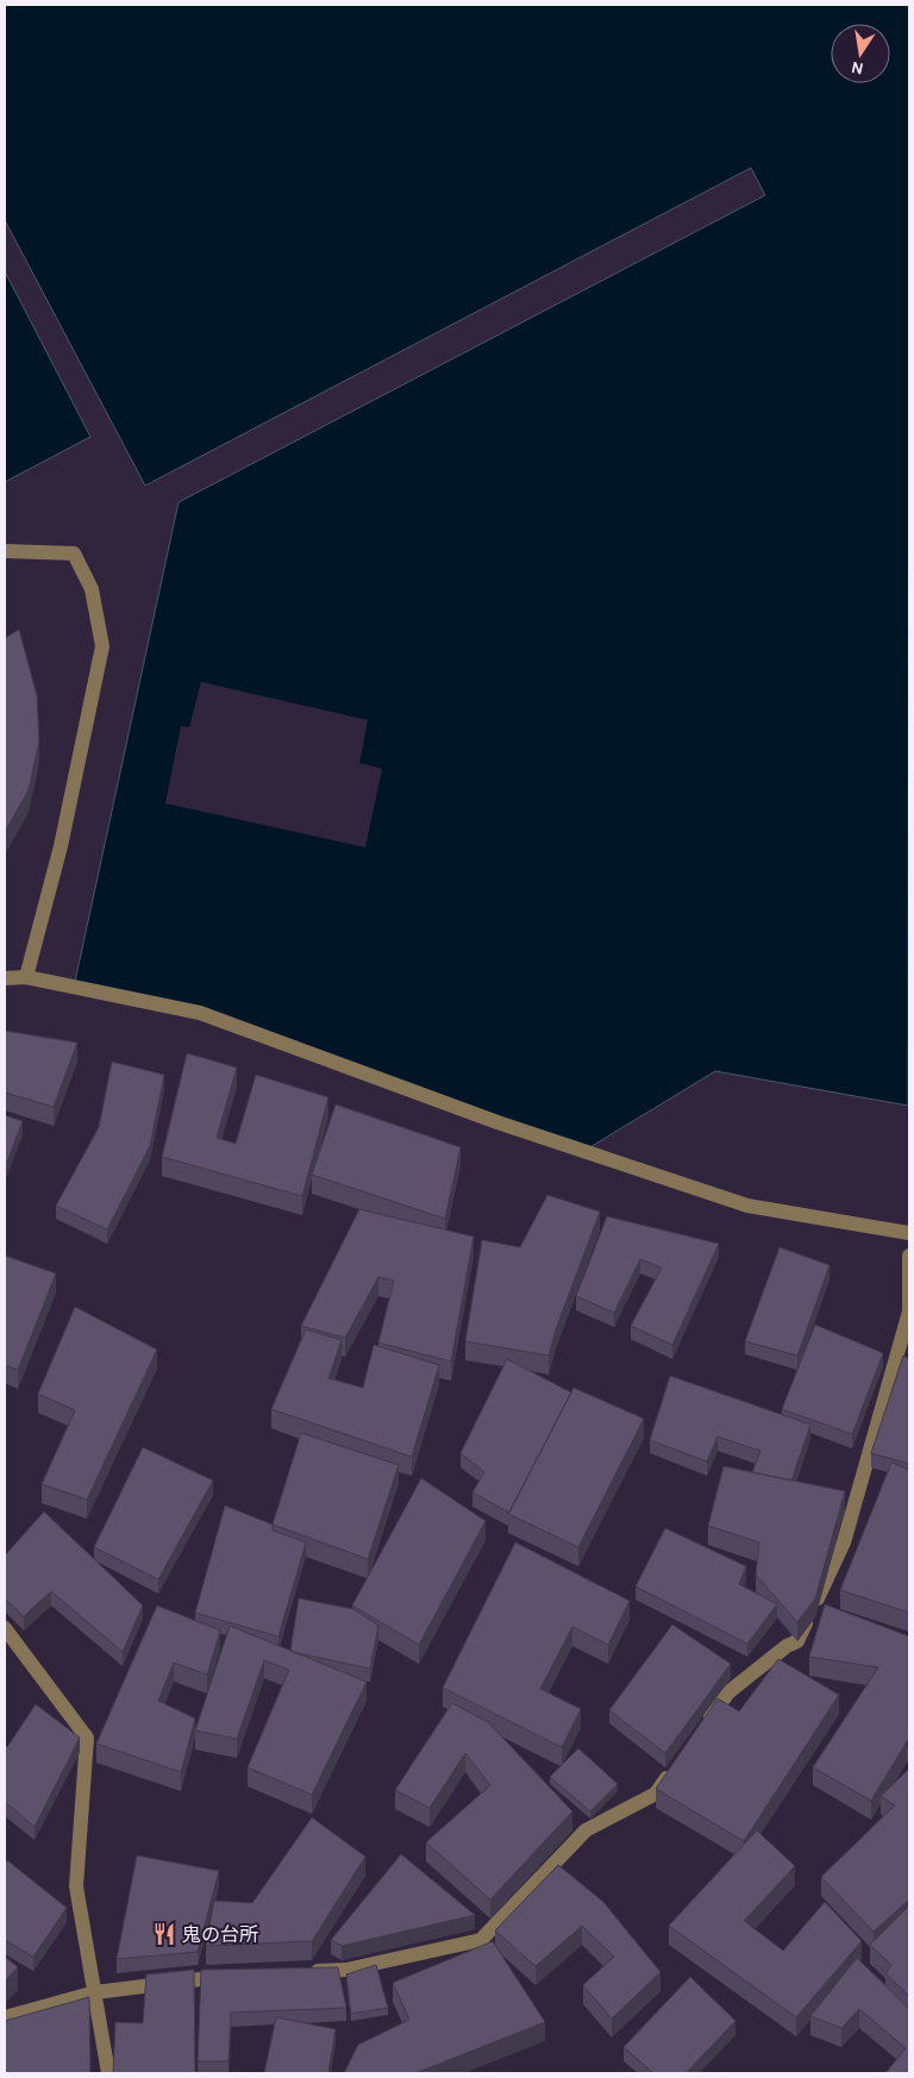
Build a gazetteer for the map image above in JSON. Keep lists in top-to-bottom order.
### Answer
{
  "places": {
    "restaurant": ["鬼の台所"]
  },
  "north": "bottom"
}
